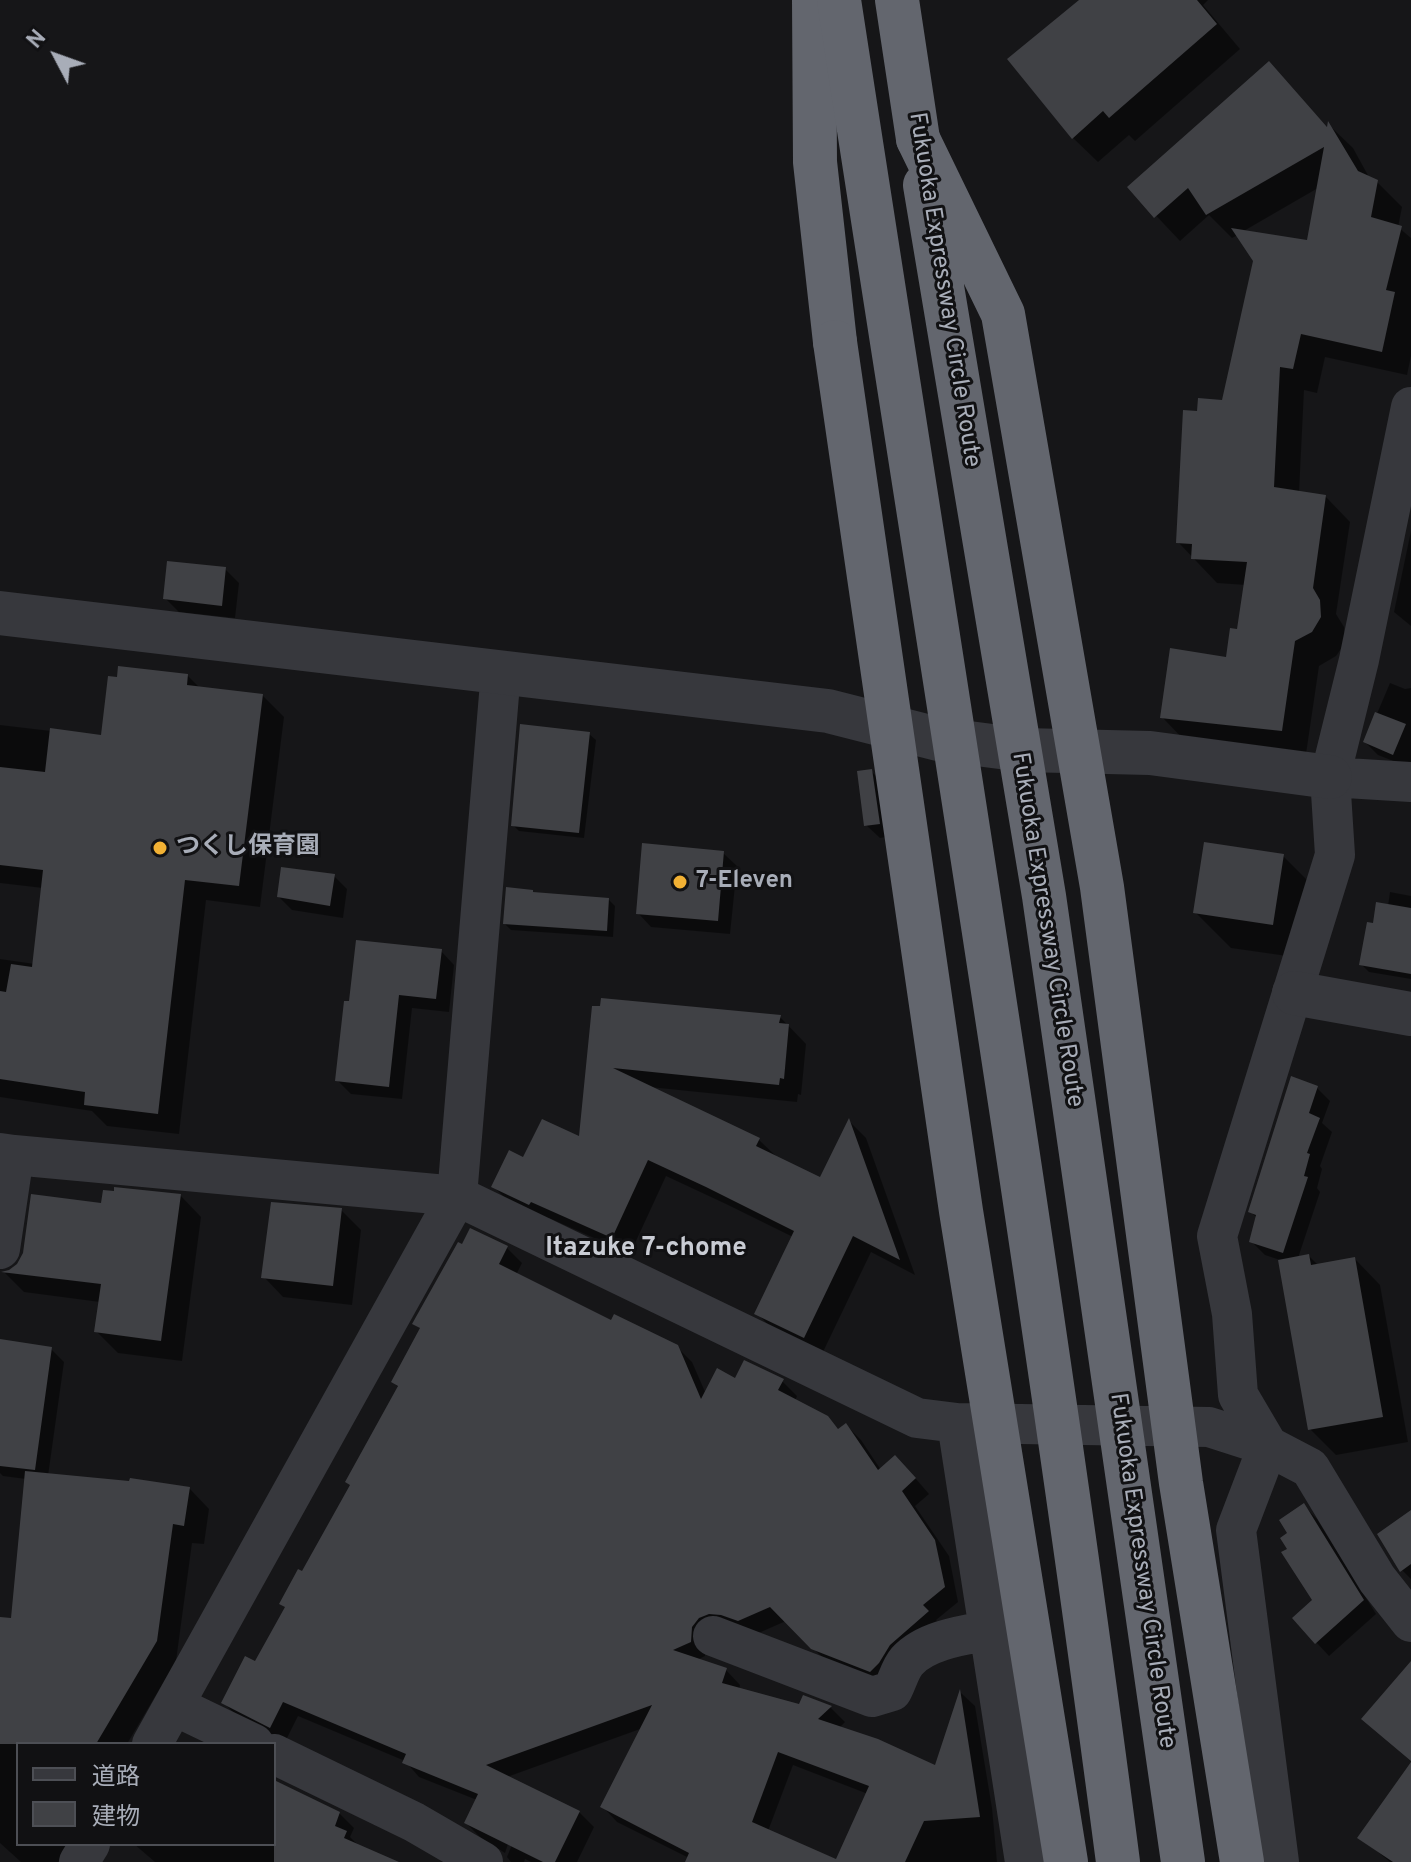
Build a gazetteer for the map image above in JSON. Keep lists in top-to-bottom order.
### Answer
{
  "streets": {
    "highway": ["Fukuoka Expressway Circle Route"]
  },
  "districts": ["Itazuke 7-chome"],
  "places": ["つくし保育園", "7-Eleven"],
  "legend": ["道路", "建物"],
  "north": "top left"
}
